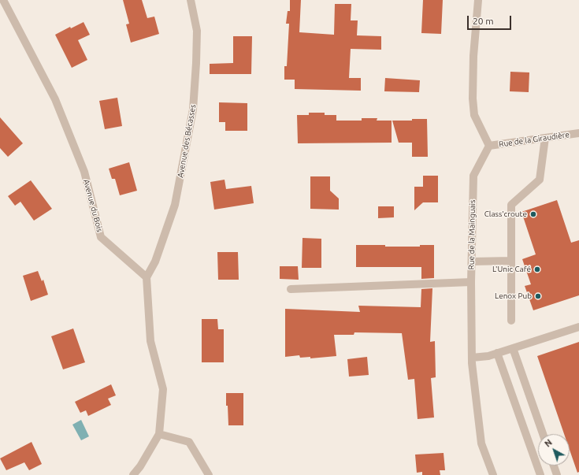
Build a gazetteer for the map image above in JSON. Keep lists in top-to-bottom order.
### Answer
{
  "streets": {
    "street": [
      "Rue de la Giraudière",
      "Avenue des Bécasses",
      "Avenue du Bois",
      "Rue de la Mainguais"
    ]
  },
  "crossings": [
    ["Rue de la Giraudière", "Rue de la Mainguais"],
    ["Avenue des Bécasses", "Avenue du Bois"]
  ],
  "places": ["Class'croute", "L'Unic Café", "Lenox Pub"],
  "scale_bar": "20 m",
  "north": "top left"
}
